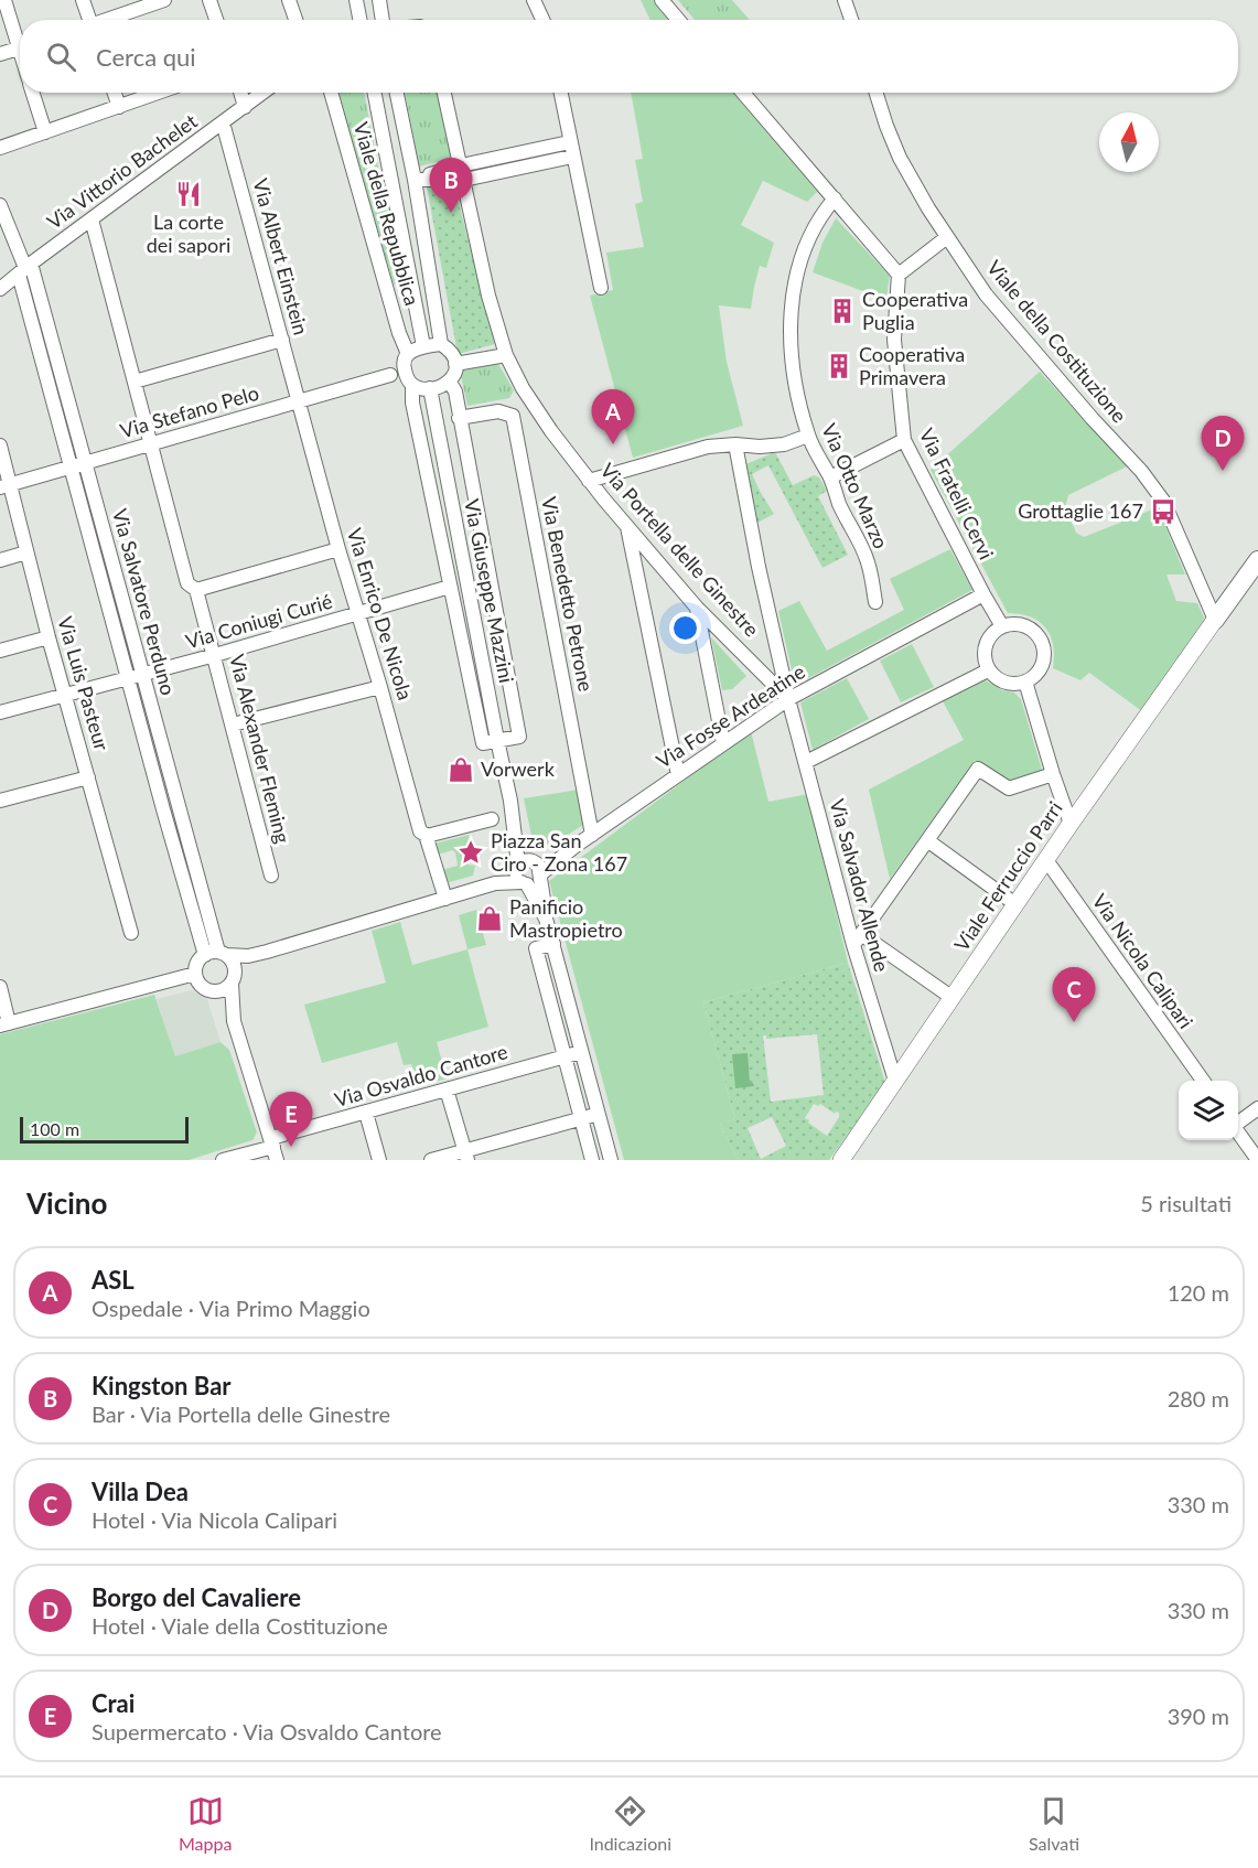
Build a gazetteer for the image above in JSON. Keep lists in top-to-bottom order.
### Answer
{
  "streets": {
    "street": [
      "Via Vittorio Bachelet",
      "Viale della Repubblica",
      "Via Albert Einstein",
      "Viale della Costituzione",
      "Via Stefano Pelo",
      "Via Otto Marzo",
      "Via Fratelli Cervi",
      "Via Portella delle Ginestre",
      "Via Giuseppe Mazzini",
      "Via Benedetto Petrone",
      "Via Salvatore Perduno",
      "Via Enrico De Nicola",
      "Via Coniugi Curié",
      "Via Luis Pasteur",
      "Via Fosse Ardeatine",
      "Via Alexander Fleming",
      "Viale Ferruccio Parri",
      "Via Salvador Allende",
      "Via Nicola Calipari",
      "Via Osvaldo Cantore"
    ]
  },
  "crossings": [
    ["Via Vittorio Bachelet", "Via Albert Einstein"],
    ["Via Vittorio Bachelet", "Via Salvatore Perduno"],
    ["Via Vittorio Bachelet", "Via Alexander Fleming"],
    ["Viale della Repubblica", "Via Stefano Pelo"],
    ["Viale della Repubblica", "Via Giuseppe Mazzini"],
    ["Via Albert Einstein", "Via Stefano Pelo"],
    ["Via Albert Einstein", "Via Enrico De Nicola"],
    ["Viale della Costituzione", "Viale Ferruccio Parri"],
    ["Via Stefano Pelo", "Via Giuseppe Mazzini"],
    ["Via Stefano Pelo", "Via Salvatore Perduno"],
    ["Via Stefano Pelo", "Via Enrico De Nicola"],
    ["Via Stefano Pelo", "Via Luis Pasteur"],
    ["Via Stefano Pelo", "Via Alexander Fleming"],
    ["Via Fratelli Cervi", "Via Fosse Ardeatine"],
    ["Via Portella delle Ginestre", "Via Fosse Ardeatine"],
    ["Via Portella delle Ginestre", "Via Salvador Allende"],
    ["Via Giuseppe Mazzini", "Via Fosse Ardeatine"],
    ["Via Giuseppe Mazzini", "Via Osvaldo Cantore"],
    ["Via Benedetto Petrone", "Via Fosse Ardeatine"],
    ["Via Salvatore Perduno", "Via Coniugi Curié"],
    ["Via Enrico De Nicola", "Via Coniugi Curié"],
    ["Via Coniugi Curié", "Via Luis Pasteur"],
    ["Via Coniugi Curié", "Via Alexander Fleming"],
    ["Via Fosse Ardeatine", "Via Salvador Allende"],
    ["Viale Ferruccio Parri", "Via Salvador Allende"],
    ["Viale Ferruccio Parri", "Via Nicola Calipari"]
  ],
  "places": {
    "restaurant": ["La corte dei sapori"],
    "building": ["Cooperativa Puglia", "Cooperativa Primavera"],
    "bus stop": ["Grottaglie 167"],
    "shop": ["Vorwerk", "Panificio Mastropietro"],
    "place": ["Piazza San Ciro - Zona 167"]
  },
  "scale_bar": "100 m",
  "north": "top",
  "page": {
    "search": "Cerca qui",
    "pins": [
      "B",
      "A",
      "D",
      "C",
      "E"
    ],
    "scale": "100 m",
    "heading": ["Vicino", "5 risultati"],
    "list": [
      {
        "mark": "A",
        "name": "ASL",
        "note": "Ospedale · Via Primo Maggio",
        "value": "120 m"
      },
      {
        "mark": "B",
        "name": "Kingston Bar",
        "note": "Bar · Via Portella delle Ginestre",
        "value": "280 m"
      },
      {
        "mark": "C",
        "name": "Villa Dea",
        "note": "Hotel · Via Nicola Calipari",
        "value": "330 m"
      },
      {
        "mark": "D",
        "name": "Borgo del Cavaliere",
        "note": "Hotel · Viale della Costituzione",
        "value": "330 m"
      },
      {
        "mark": "E",
        "name": "Crai",
        "note": "Supermercato · Via Osvaldo Cantore",
        "value": "390 m"
      }
    ],
    "nav": ["Mappa", "Indicazioni", "Salvati"]
  }
}
